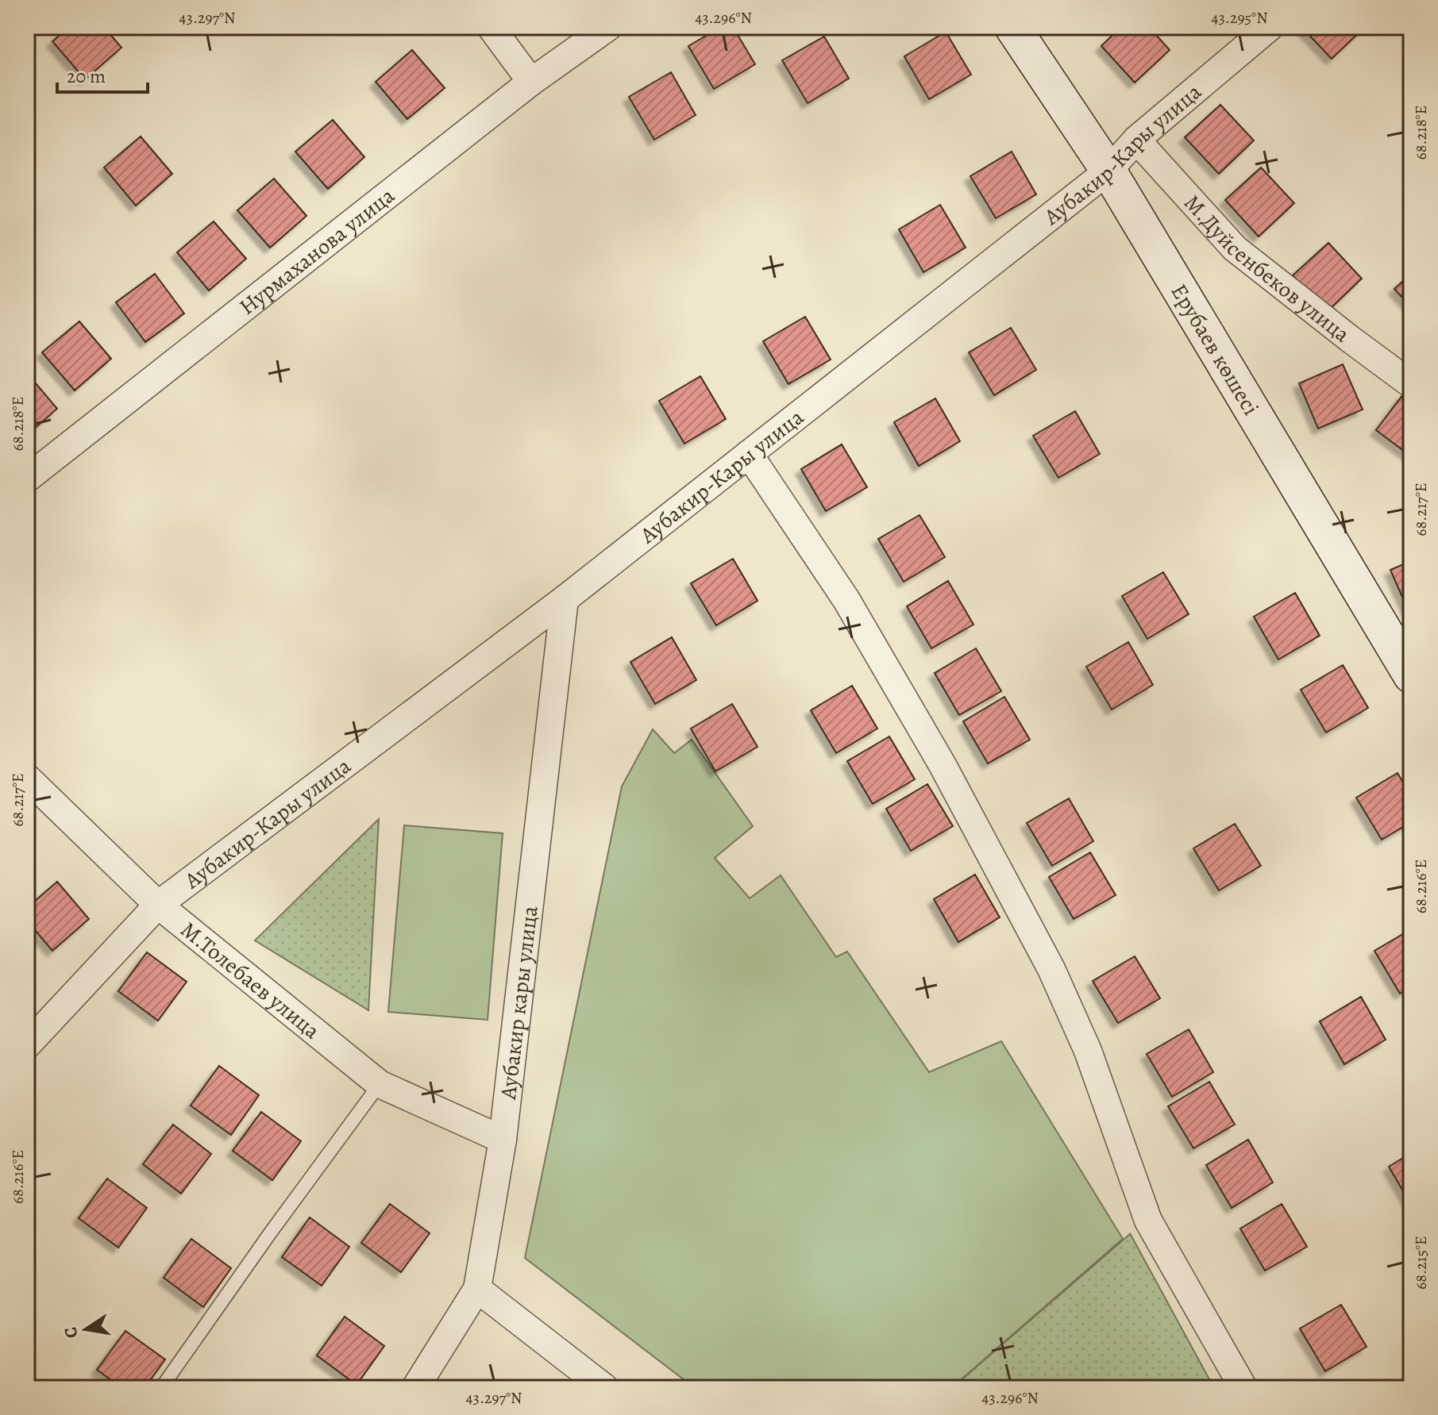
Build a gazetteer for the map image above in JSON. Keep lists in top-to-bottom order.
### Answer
{
  "streets": {
    "main road": ["Ерубаев көшесі"],
    "street": [
      "Аубакир-Кары улица",
      "Нурмаханова улица",
      "М.Дуйсенбеков улица",
      "М.Толебаев улица",
      "Аубакир кары улица"
    ]
  },
  "crossings": [
    ["Аубакир-Кары улица", "М.Дуйсенбеков улица"],
    ["Аубакир-Кары улица", "Ерубаев көшесі"],
    ["Аубакир-Кары улица", "М.Толебаев улица"],
    ["Аубакир-Кары улица", "Аубакир кары улица"],
    ["М.Толебаев улица", "Аубакир кары улица"]
  ],
  "scale_bar": "20 m",
  "north": "left",
  "coordinates": [
    "43.297°N",
    "43.296°N",
    "43.295°N",
    "68.218°E",
    "68.217°E",
    "68.216°E",
    "68.215°E"
  ]
}
